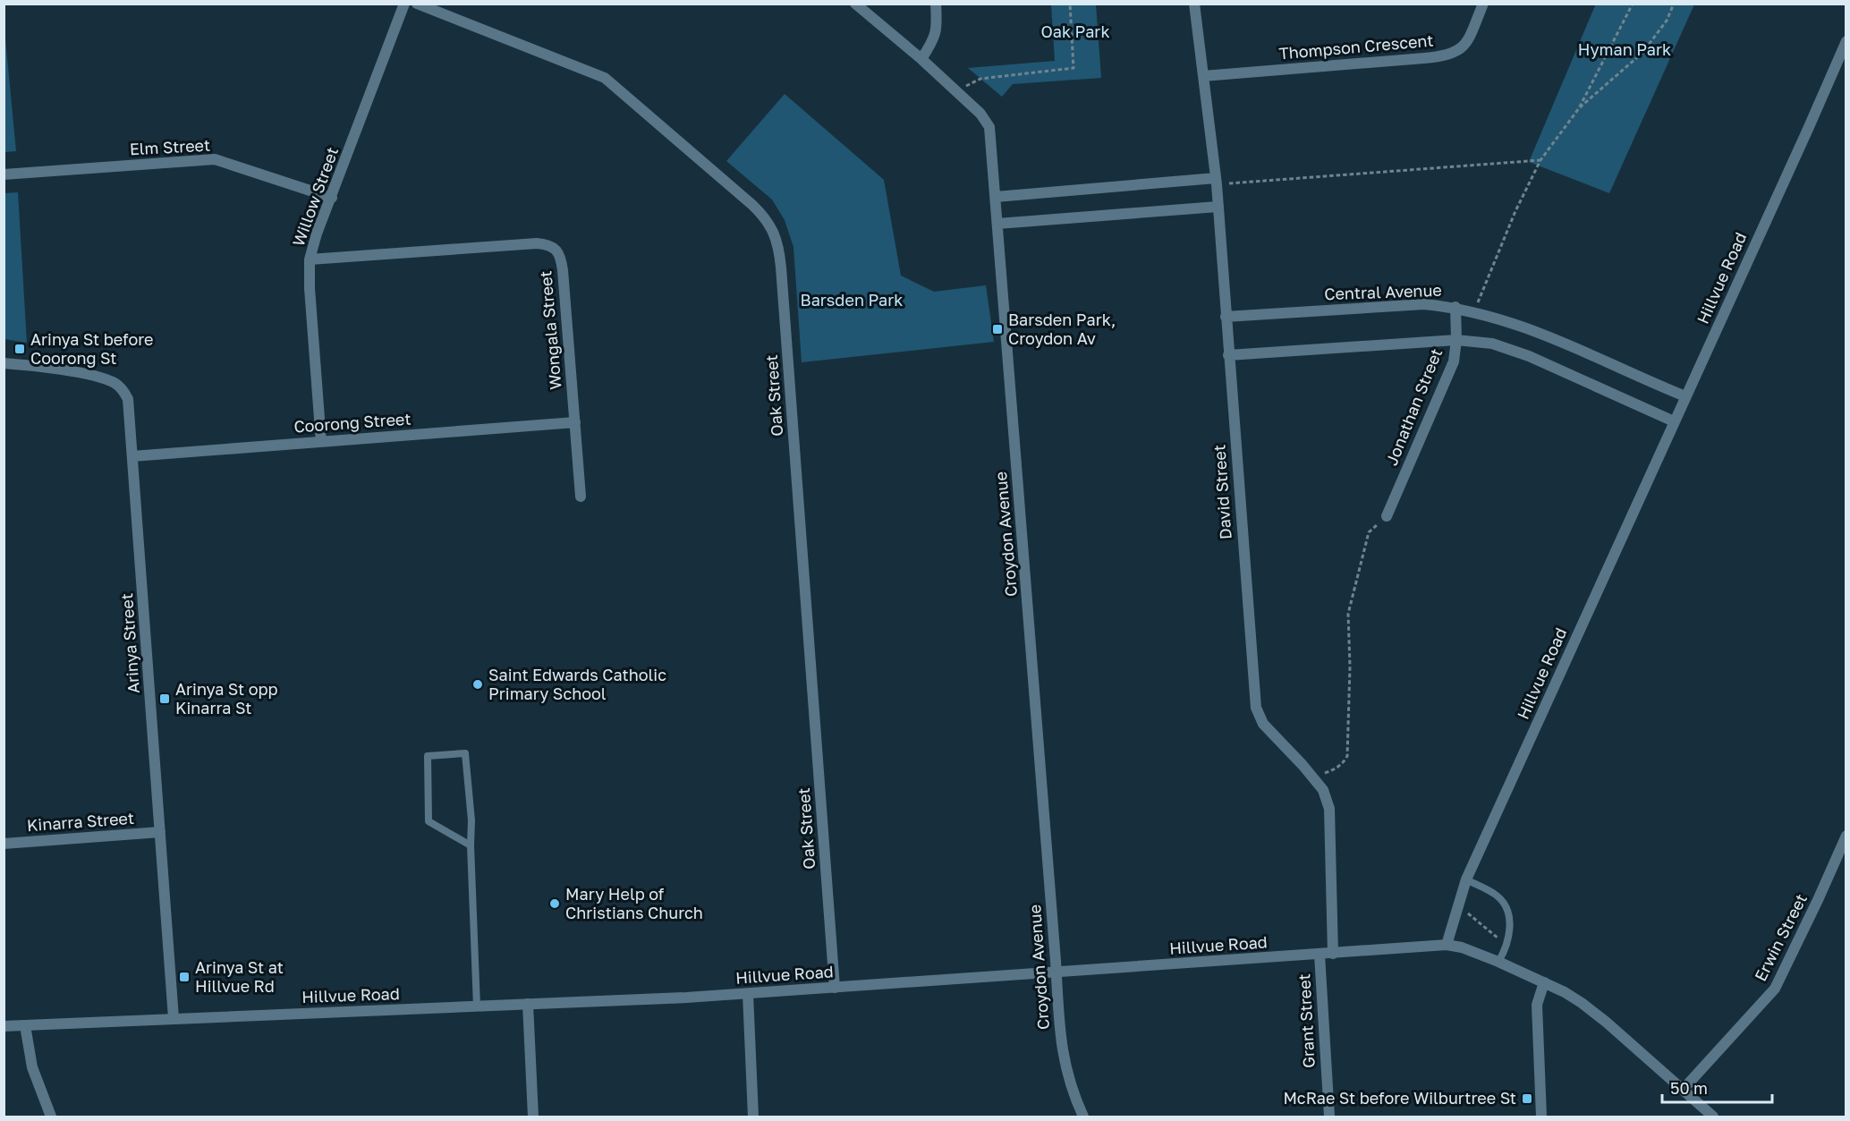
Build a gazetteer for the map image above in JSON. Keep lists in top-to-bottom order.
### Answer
{
  "streets": {
    "street": [
      "Thompson Crescent",
      "Elm Street",
      "Willow Street",
      "Hillvue Road",
      "Central Avenue",
      "Wongala Street",
      "Oak Street",
      "Jonathan Street",
      "Coorong Street",
      "David Street",
      "Croydon Avenue",
      "Arinya Street",
      "Kinarra Street",
      "Erwin Street",
      "Grant Street"
    ]
  },
  "crossings": [
    ["Thompson Crescent", "David Street"],
    ["Elm Street", "Willow Street"],
    ["Willow Street", "Wongala Street"],
    ["Willow Street", "Coorong Street"],
    ["Hillvue Road", "Central Avenue"],
    ["Hillvue Road", "Oak Street"],
    ["Hillvue Road", "David Street"],
    ["Hillvue Road", "Croydon Avenue"],
    ["Hillvue Road", "Arinya Street"],
    ["Hillvue Road", "Grant Street"],
    ["Central Avenue", "Jonathan Street"],
    ["Central Avenue", "David Street"],
    ["Wongala Street", "Coorong Street"],
    ["Coorong Street", "Arinya Street"],
    ["Arinya Street", "Kinarra Street"]
  ],
  "parks": ["Oak Park", "Hyman Park", "Barsden Park"],
  "places": {
    "transit": [
      "Barsden Park, Croydon Av",
      "Arinya St before Coorong St",
      "Arinya St opp Kinarra St",
      "Arinya St at Hillvue Rd",
      "McRae St before Wilburtree St"
    ],
    "other": ["Saint Edwards Catholic Primary School", "Mary Help of Christians Church"]
  },
  "scale_bar": "50 m"
}
